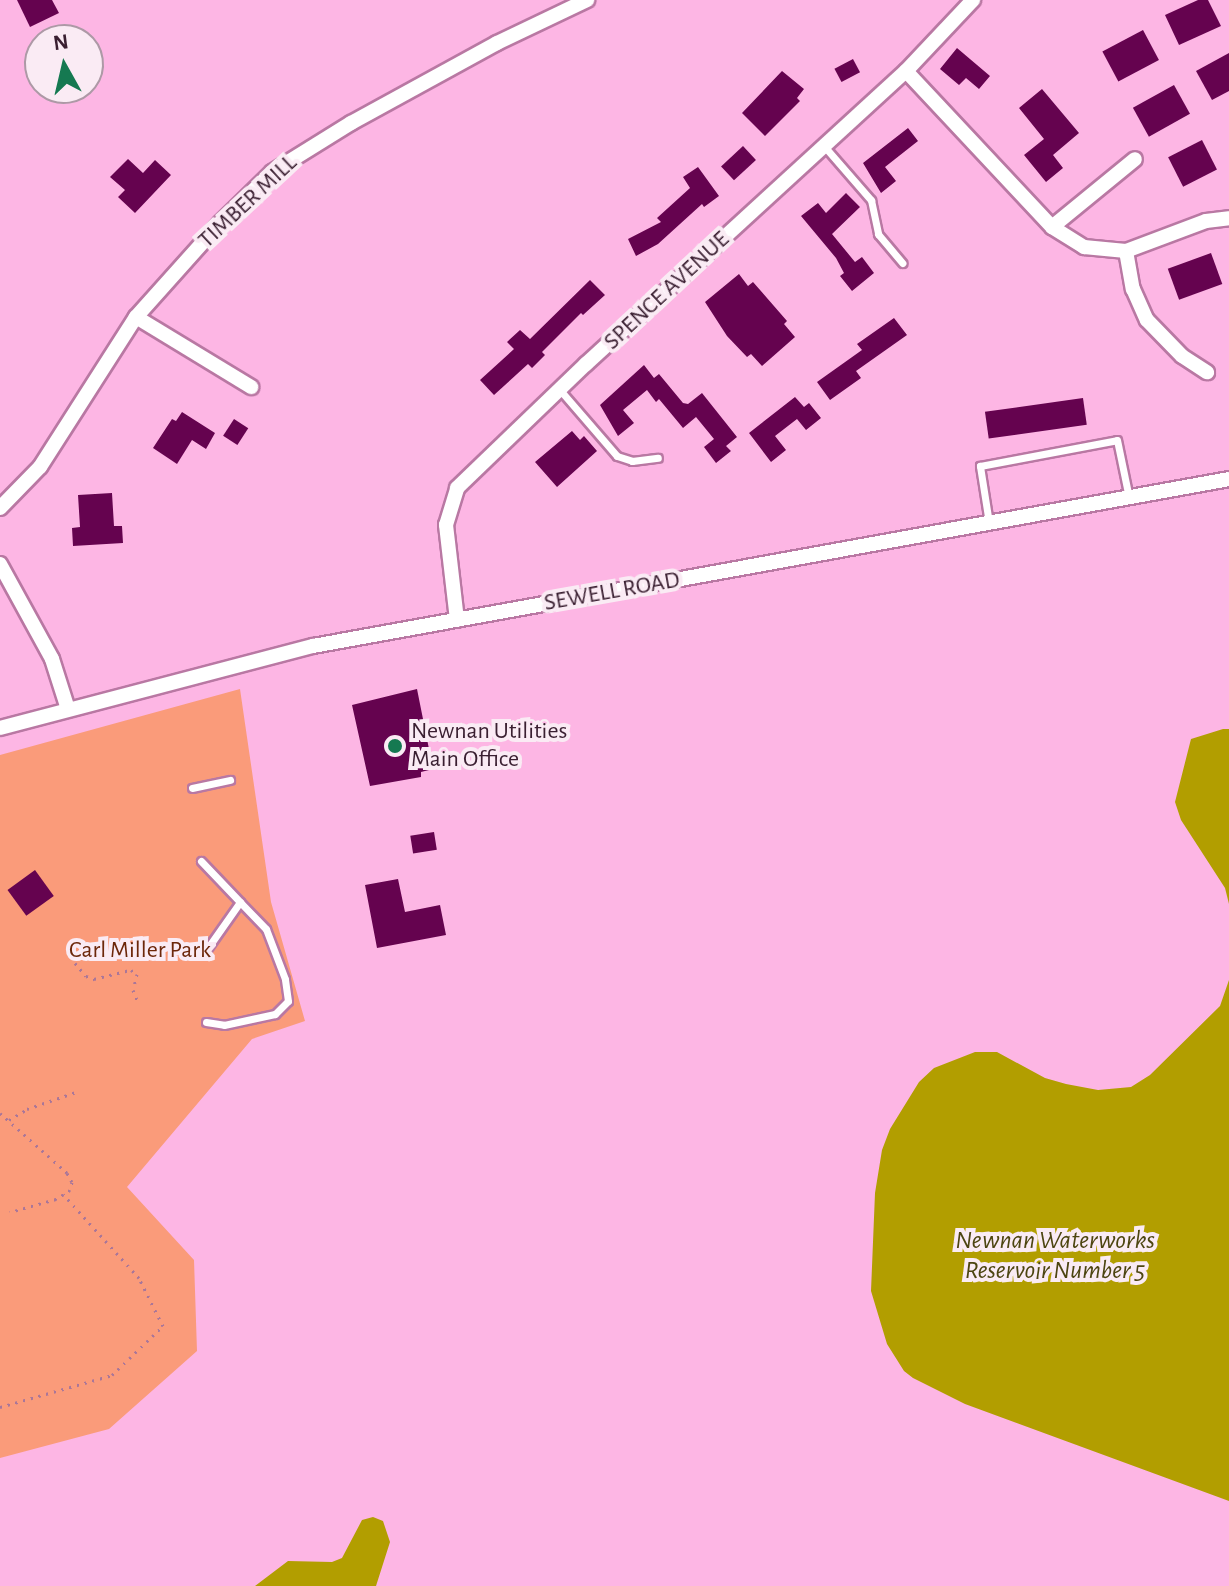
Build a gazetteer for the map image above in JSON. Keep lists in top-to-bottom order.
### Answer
{
  "streets": {
    "street": ["TIMBER MILL", "SPENCE AVENUE", "SEWELL ROAD"]
  },
  "crossings": [
    ["SPENCE AVENUE", "SEWELL ROAD"]
  ],
  "water": ["Newnan Waterworks Reservoir Number 5"],
  "parks": ["Carl Miller Park"],
  "places": ["Newnan Utilities Main Office"],
  "north": "top"
}
